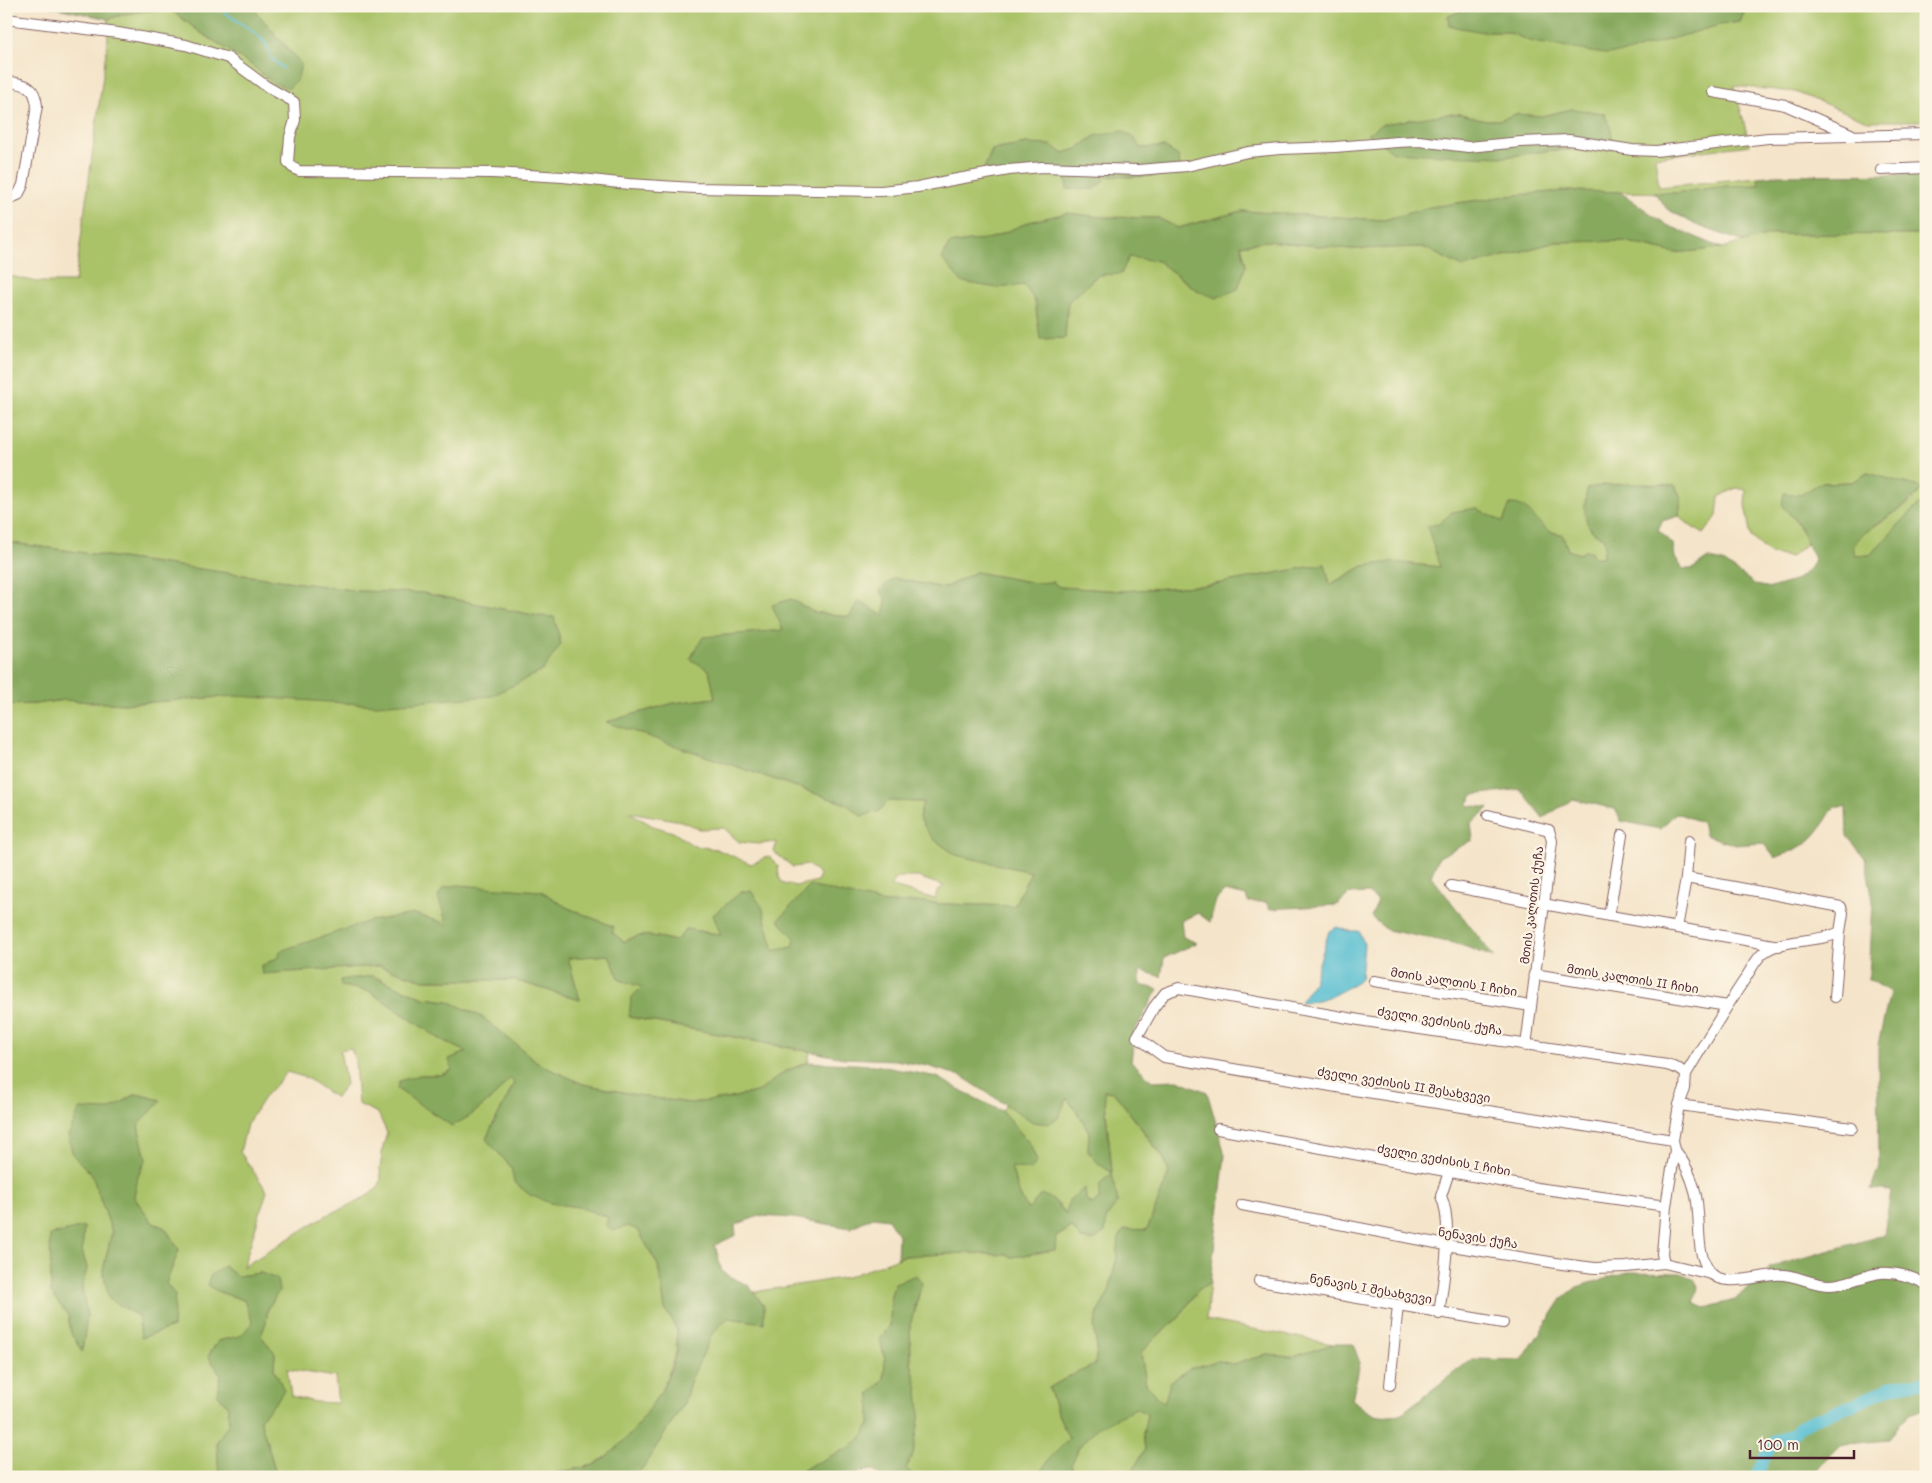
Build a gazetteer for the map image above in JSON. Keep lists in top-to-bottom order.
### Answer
{
  "streets": {
    "street": [
      "მთის კალთის ქუჩა",
      "მთის კალთის II ჩიხი",
      "მთის კალთის I ჩიხი",
      "ძველი ვეძისის ქუჩა",
      "ძველი ვეძისის II შესახვევი",
      "ძველი ვეძისის I ჩიხი",
      "ნენავის ქუჩა",
      "ნენავის I შესახვევი"
    ]
  },
  "crossings": [
    ["მთის კალთის ქუჩა", "მთის კალთის II ჩიხი"],
    ["მთის კალთის ქუჩა", "მთის კალთის I ჩიხი"],
    ["მთის კალთის ქუჩა", "ძველი ვეძისის ქუჩა"],
    ["ძველი ვეძისის ქუჩა", "ძველი ვეძისის II შესახვევი"],
    ["ძველი ვეძისის I ჩიხი", "ნენავის I შესახვევი"],
    ["ნენავის ქუჩა", "ნენავის I შესახვევი"]
  ],
  "scale_bar": "100 m"
}
